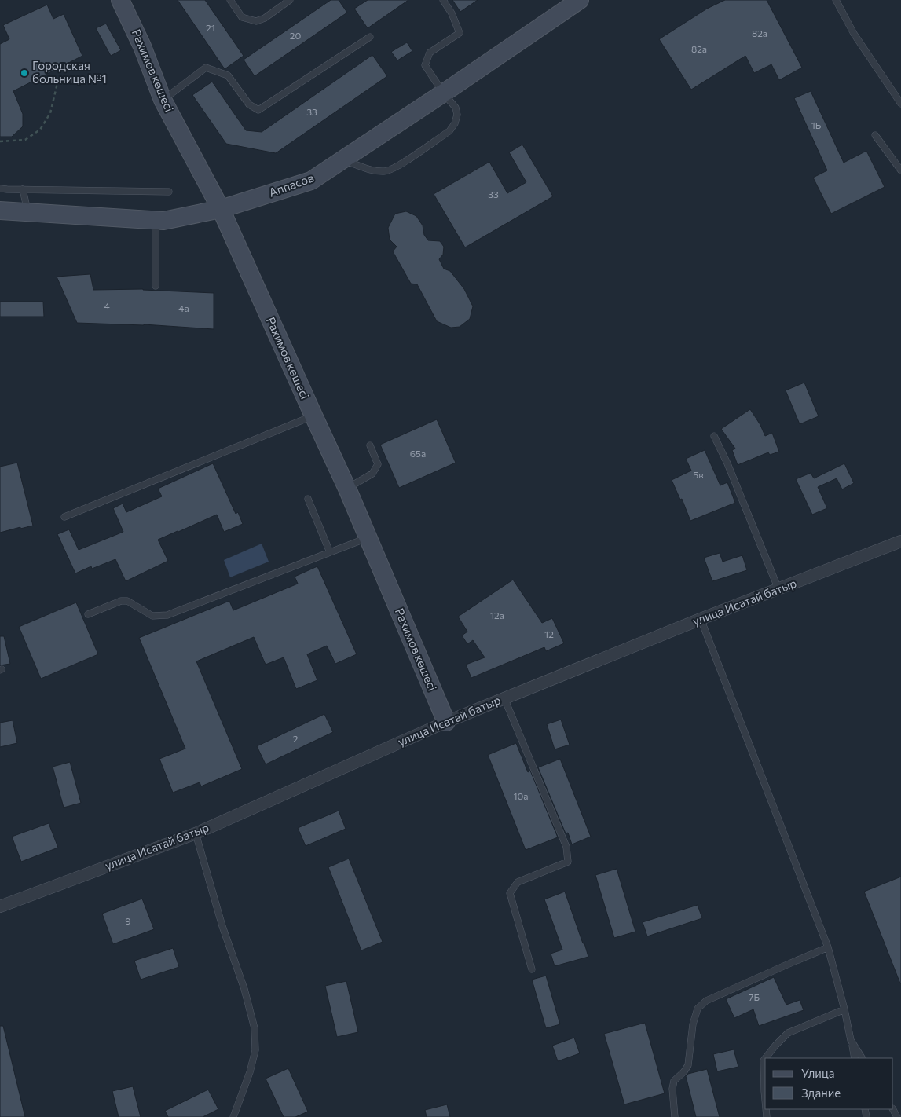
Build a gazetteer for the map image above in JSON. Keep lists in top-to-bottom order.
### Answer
{
  "streets": {
    "street": ["Рахимов көшесі", "Аппасов", "улица Исатай батыр"]
  },
  "crossings": [
    ["Рахимов көшесі", "Аппасов"],
    ["Рахимов көшесі", "улица Исатай батыр"]
  ],
  "places": ["Городская больница №1"],
  "house_numbers": [
    "21",
    "82а",
    "20",
    "82а",
    "33",
    "1Б",
    "33",
    "4",
    "4а",
    "65а",
    "5в",
    "12а",
    "12",
    "2",
    "10а",
    "9",
    "7Б"
  ],
  "legend": ["Улица", "Здание"]
}
